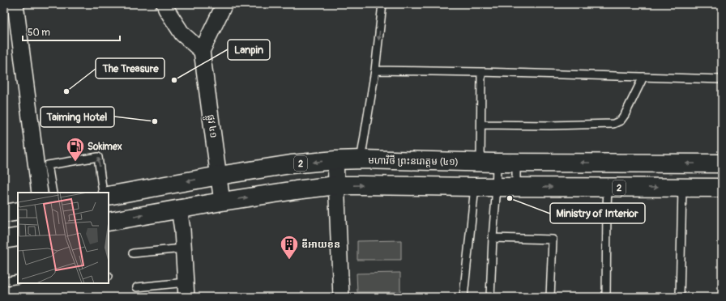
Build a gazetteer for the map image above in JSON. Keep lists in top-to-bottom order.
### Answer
{
  "streets": {
    "main road": ["មហាវិថី ព្រះនរោត្តម (៤១)", "2"],
    "street": ["ផ្លូវ ៤១"]
  },
  "crossings": [
    ["ផ្លូវ ៤១", "មហាវិថី ព្រះនរោត្តម (៤១)"],
    ["ផ្លូវ ៤១", "2"]
  ],
  "places": {
    "other": [
      "Lanpin",
      "The Treasure",
      "Taiming Hotel",
      "Ministry of Interior"
    ],
    "fuel station": ["Sokimex"],
    "building": ["ឌីអាយខន"]
  },
  "scale_bar": "50 m"
}
